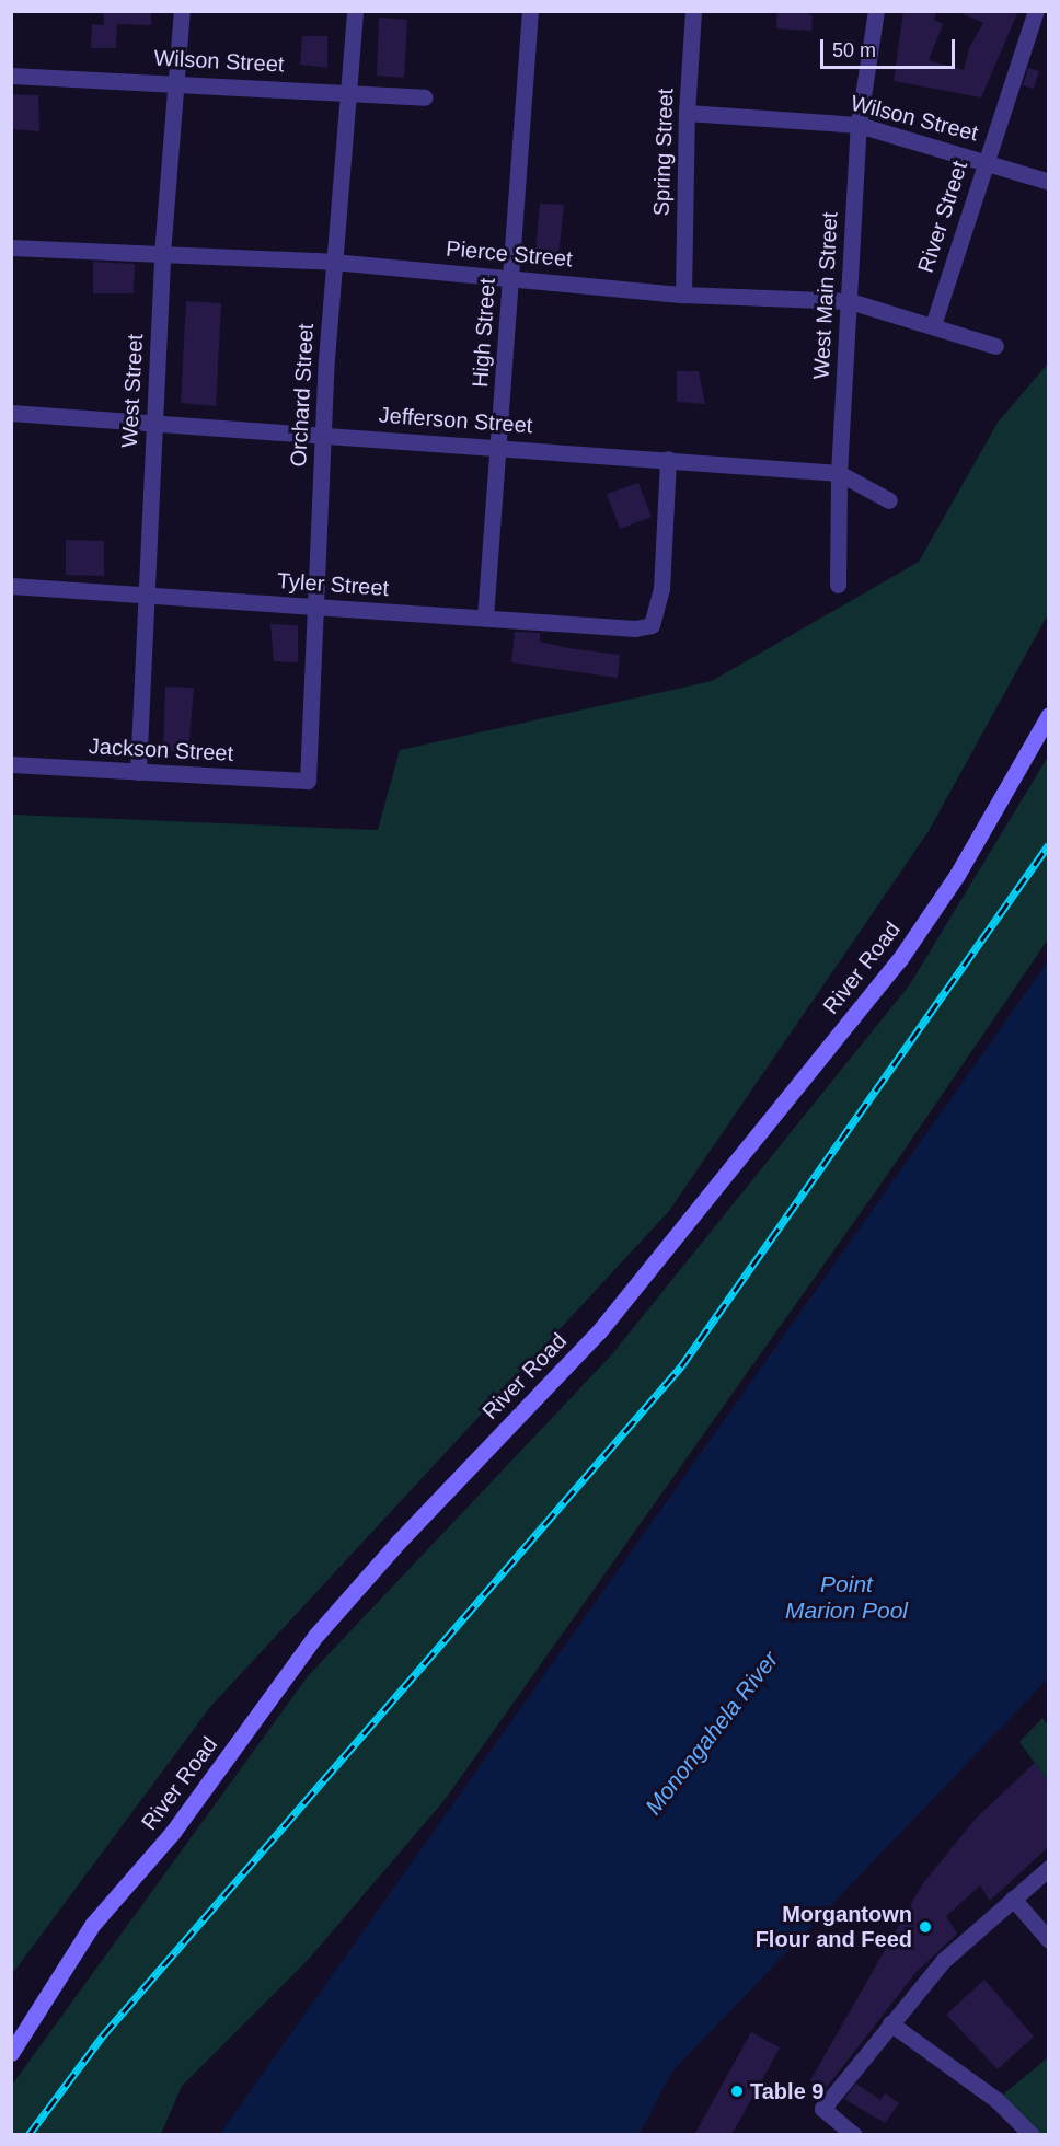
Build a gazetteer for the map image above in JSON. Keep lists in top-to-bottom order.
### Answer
{
  "streets": {
    "street": [
      "Wilson Street",
      "Spring Street",
      "River Street",
      "Pierce Street",
      "West Main Street",
      "High Street",
      "West Street",
      "Orchard Street",
      "Jefferson Street",
      "Tyler Street",
      "Jackson Street",
      "River Road"
    ]
  },
  "crossings": [
    ["Wilson Street", "Spring Street"],
    ["Wilson Street", "River Street"],
    ["Wilson Street", "West Main Street"],
    ["Wilson Street", "West Street"],
    ["Wilson Street", "Orchard Street"],
    ["Spring Street", "Pierce Street"],
    ["River Street", "Pierce Street"],
    ["Pierce Street", "West Main Street"],
    ["Pierce Street", "High Street"],
    ["Pierce Street", "West Street"],
    ["Pierce Street", "Orchard Street"],
    ["West Main Street", "Jefferson Street"],
    ["High Street", "Jefferson Street"],
    ["High Street", "Tyler Street"],
    ["West Street", "Jefferson Street"],
    ["West Street", "Tyler Street"],
    ["West Street", "Jackson Street"],
    ["Orchard Street", "Jefferson Street"],
    ["Orchard Street", "Tyler Street"],
    ["Orchard Street", "Jackson Street"],
    ["Jefferson Street", "Tyler Street"]
  ],
  "water": ["Point Marion Pool", "Monongahela River"],
  "places": ["Morgantown Flour and Feed", "Table 9"],
  "scale_bar": "50 m"
}
